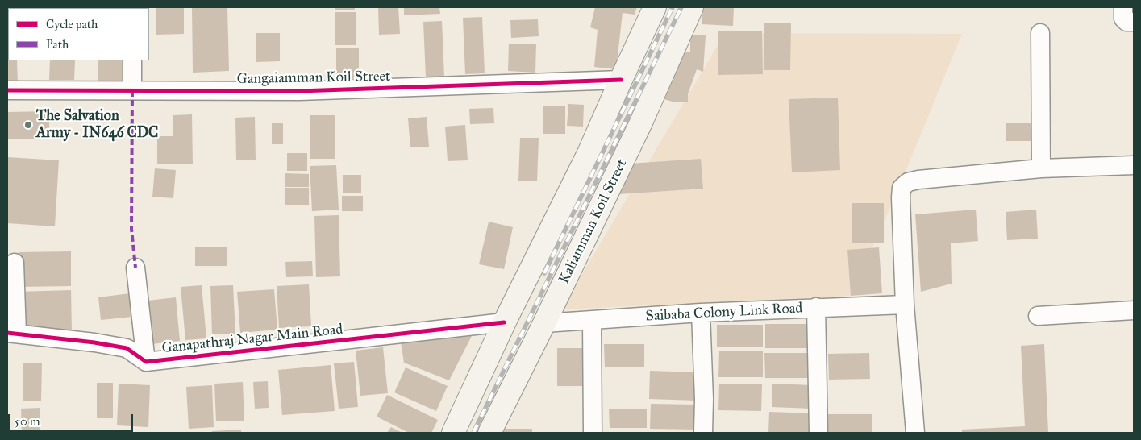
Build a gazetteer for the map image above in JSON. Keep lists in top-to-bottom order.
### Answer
{
  "streets": {
    "main road": ["Kaliamman Koil Street"],
    "street": ["Gangaiamman Koil Street", "Saibaba Colony Link Road", "Ganapathraj Nagar Main Road"]
  },
  "crossings": [
    ["Kaliamman Koil Street", "Saibaba Colony Link Road"]
  ],
  "places": ["The Salvation Army - IN646 CDC"],
  "legend": ["Cycle path", "Path"],
  "scale_bar": "50 m"
}
